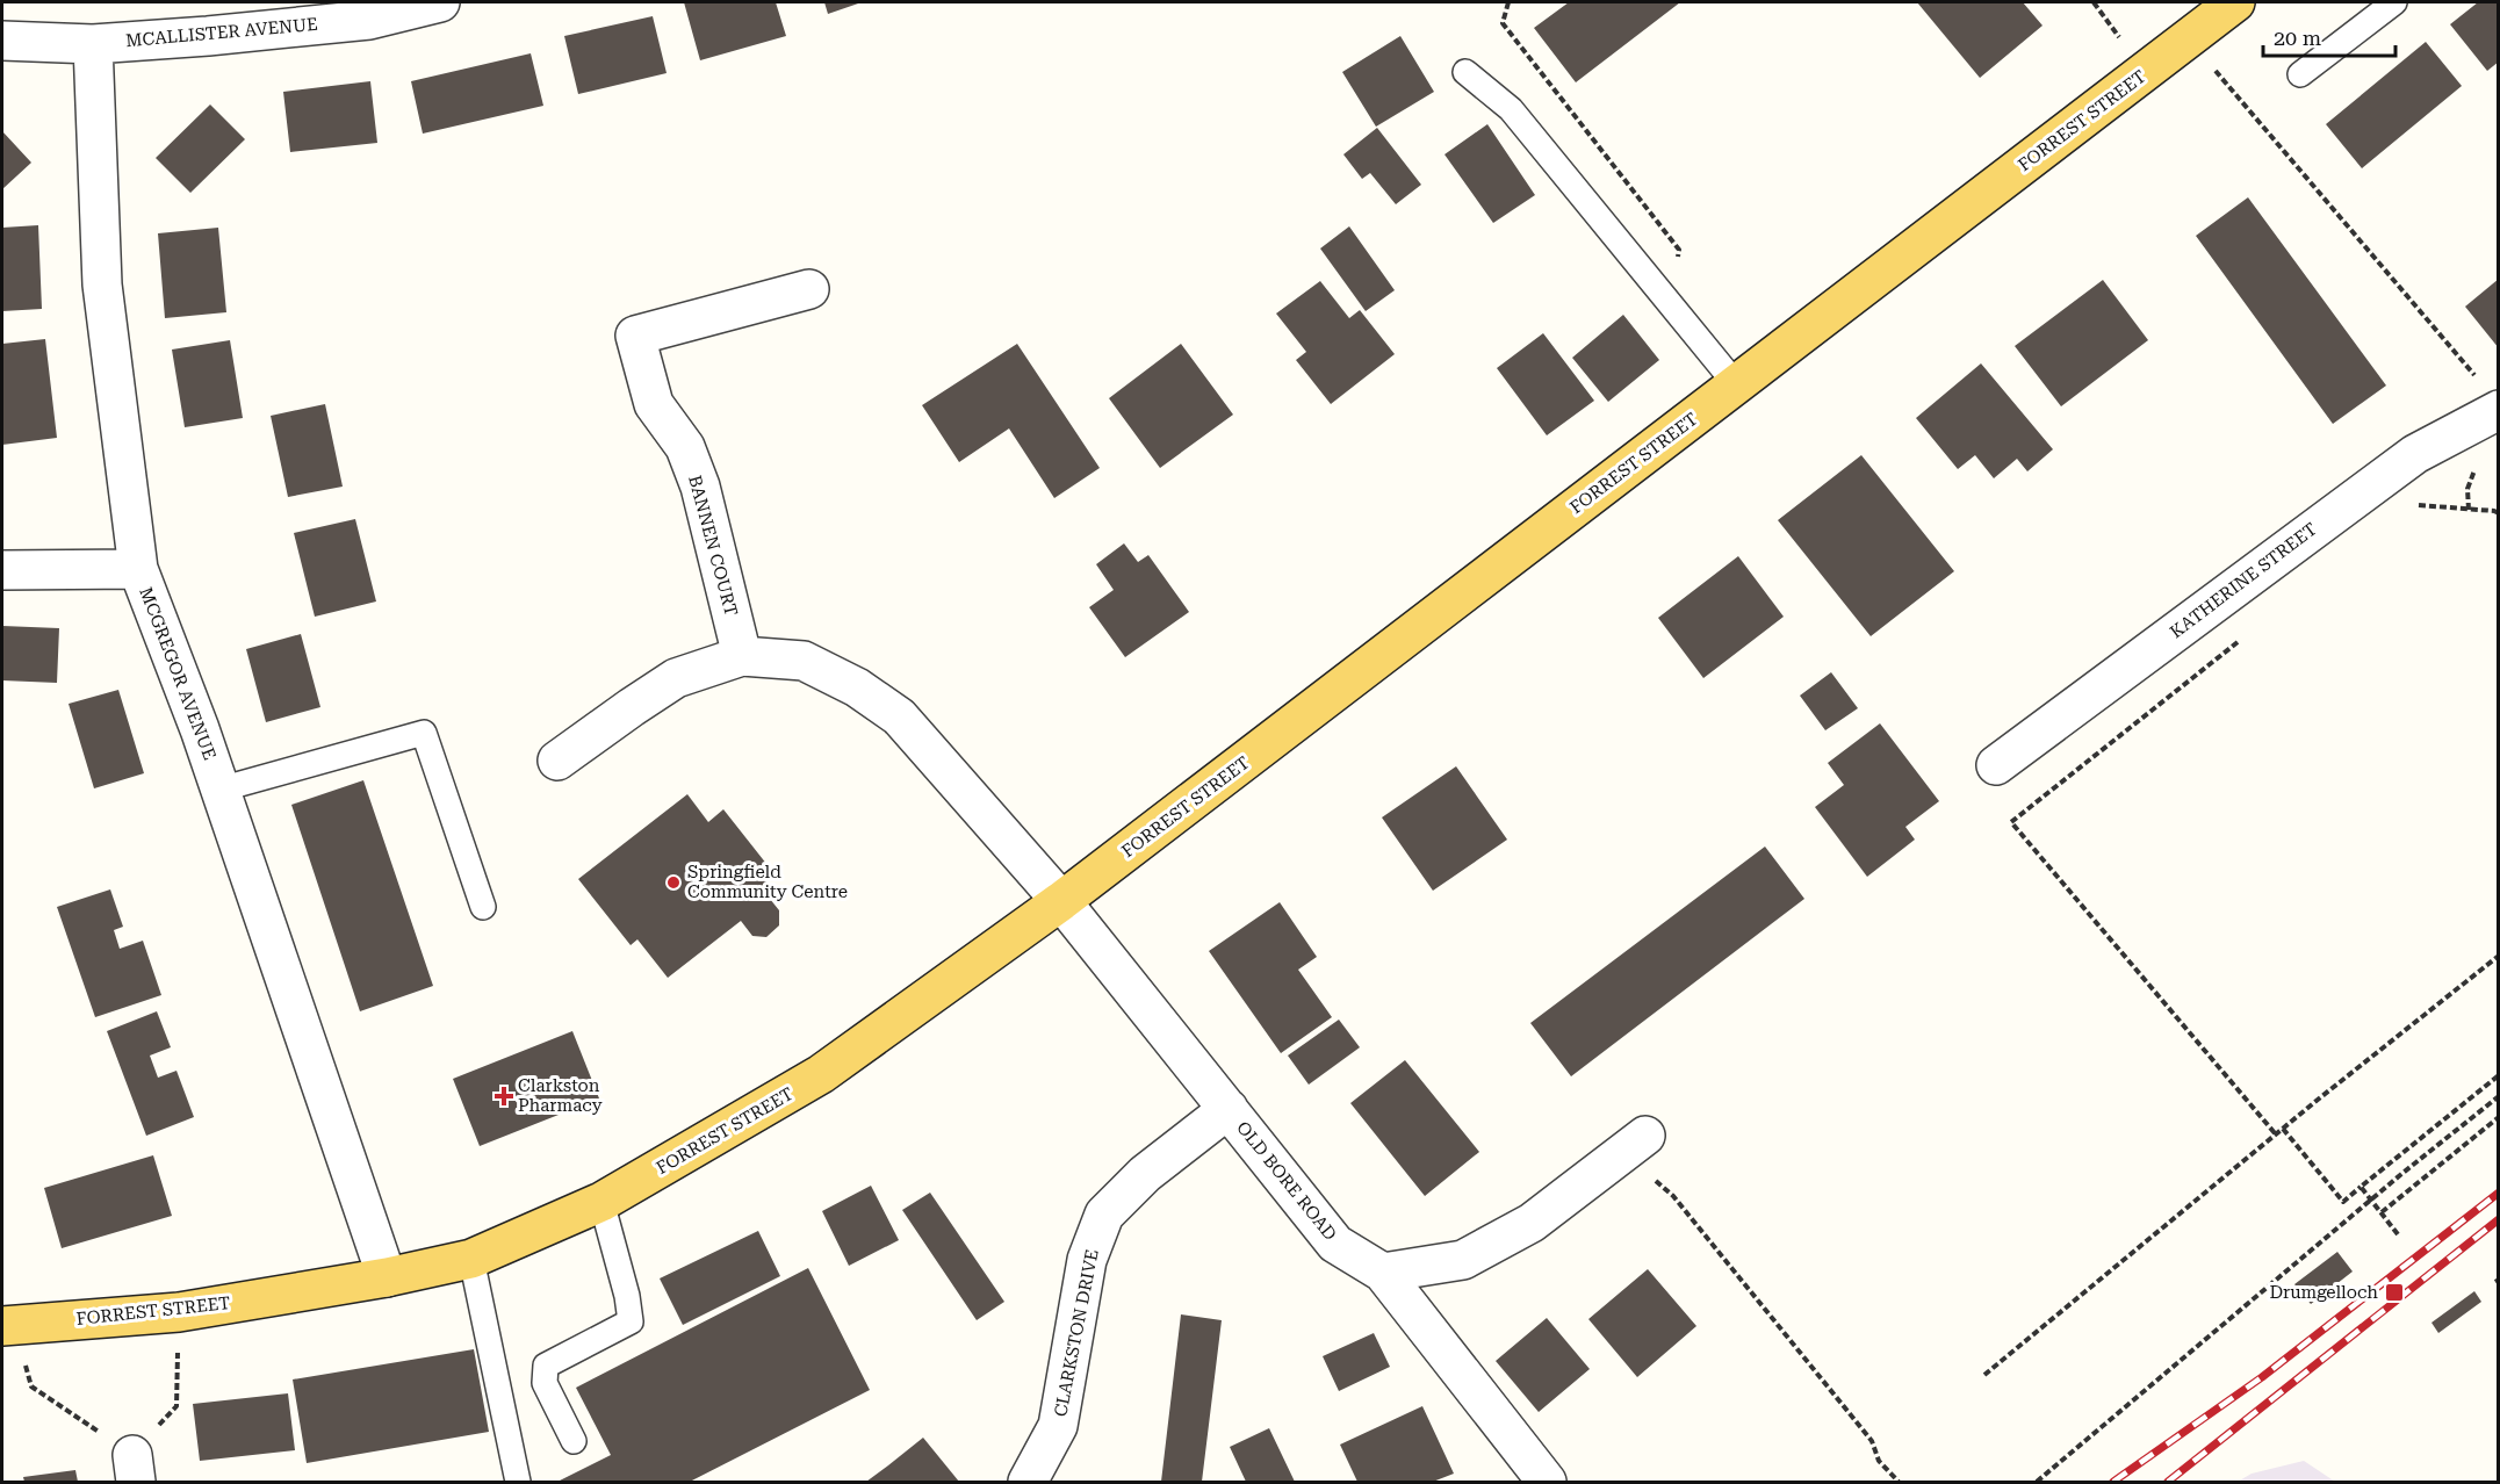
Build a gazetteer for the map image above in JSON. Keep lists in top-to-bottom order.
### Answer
{
  "streets": {
    "main road": ["FORREST STREET"],
    "street": [
      "MCALLISTER AVENUE",
      "BANNEN COURT",
      "KATHERINE STREET",
      "MCGREGOR AVENUE",
      "OLD BORE ROAD",
      "CLARKSTON DRIVE"
    ]
  },
  "crossings": [
    ["MCALLISTER AVENUE", "MCGREGOR AVENUE"],
    ["FORREST STREET", "MCGREGOR AVENUE"],
    ["FORREST STREET", "OLD BORE ROAD"],
    ["OLD BORE ROAD", "CLARKSTON DRIVE"]
  ],
  "places": {
    "other": ["Springfield Community Centre"],
    "health": ["Clarkston Pharmacy"],
    "transit": ["Drumgelloch"]
  },
  "scale_bar": "20 m"
}
